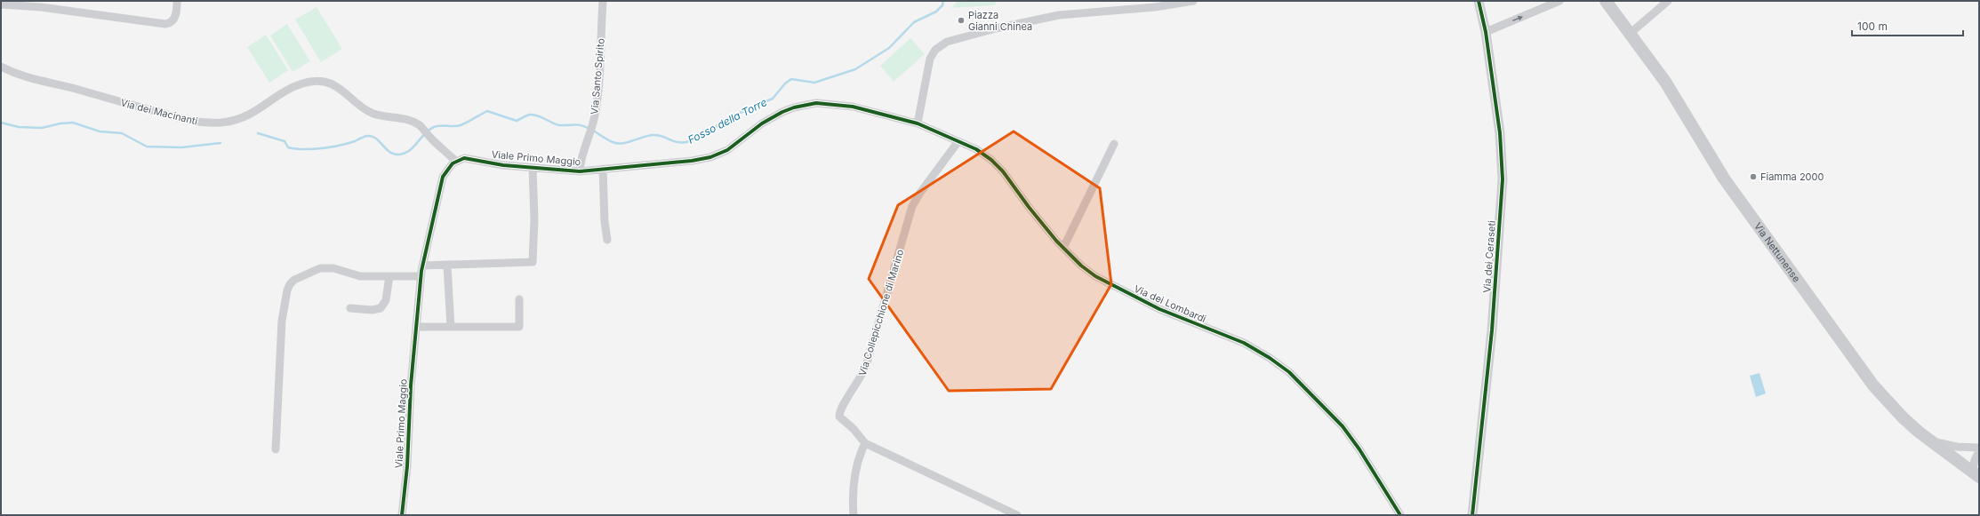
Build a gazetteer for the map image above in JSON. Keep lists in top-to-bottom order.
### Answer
{
  "streets": {
    "main road": ["Via Nettunense"],
    "street": [
      "Via Santo Spirito",
      "Via dei Macinanti",
      "Viale Primo Maggio",
      "Via dei Ceraseti",
      "Via dei Lombardi",
      "Via Collepicchione di Marino"
    ]
  },
  "crossings": [
    ["Via Santo Spirito", "Viale Primo Maggio"],
    ["Via dei Macinanti", "Viale Primo Maggio"],
    ["Viale Primo Maggio", "Via dei Lombardi"],
    ["Via dei Lombardi", "Via Collepicchione di Marino"]
  ],
  "water": ["Fosso della Torre"],
  "places": ["Piazza Gianni Chinea", "Fiamma 2000"],
  "scale_bar": "100 m"
}
